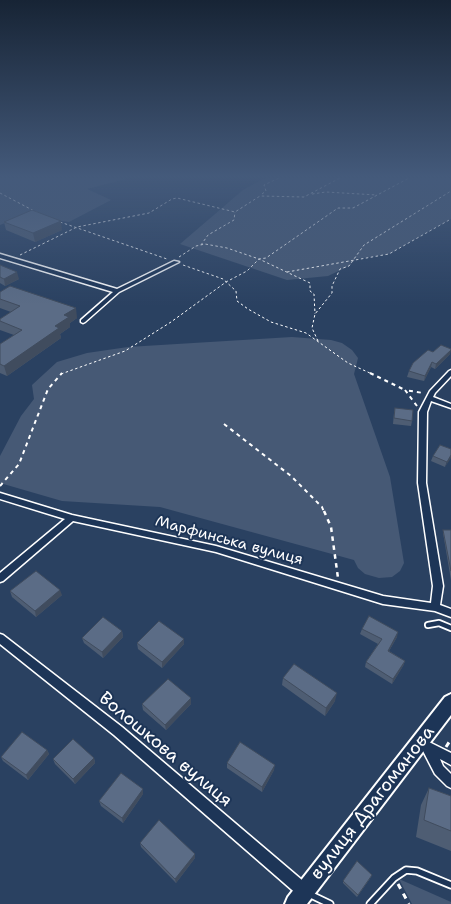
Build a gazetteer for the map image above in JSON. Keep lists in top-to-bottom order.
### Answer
{
  "streets": {
    "street": ["Марфинська вулиця", "Волошкова вулиця", "вулиця Драгоманова"]
  },
  "crossings": [
    ["Волошкова вулиця", "вулиця Драгоманова"]
  ]
}
